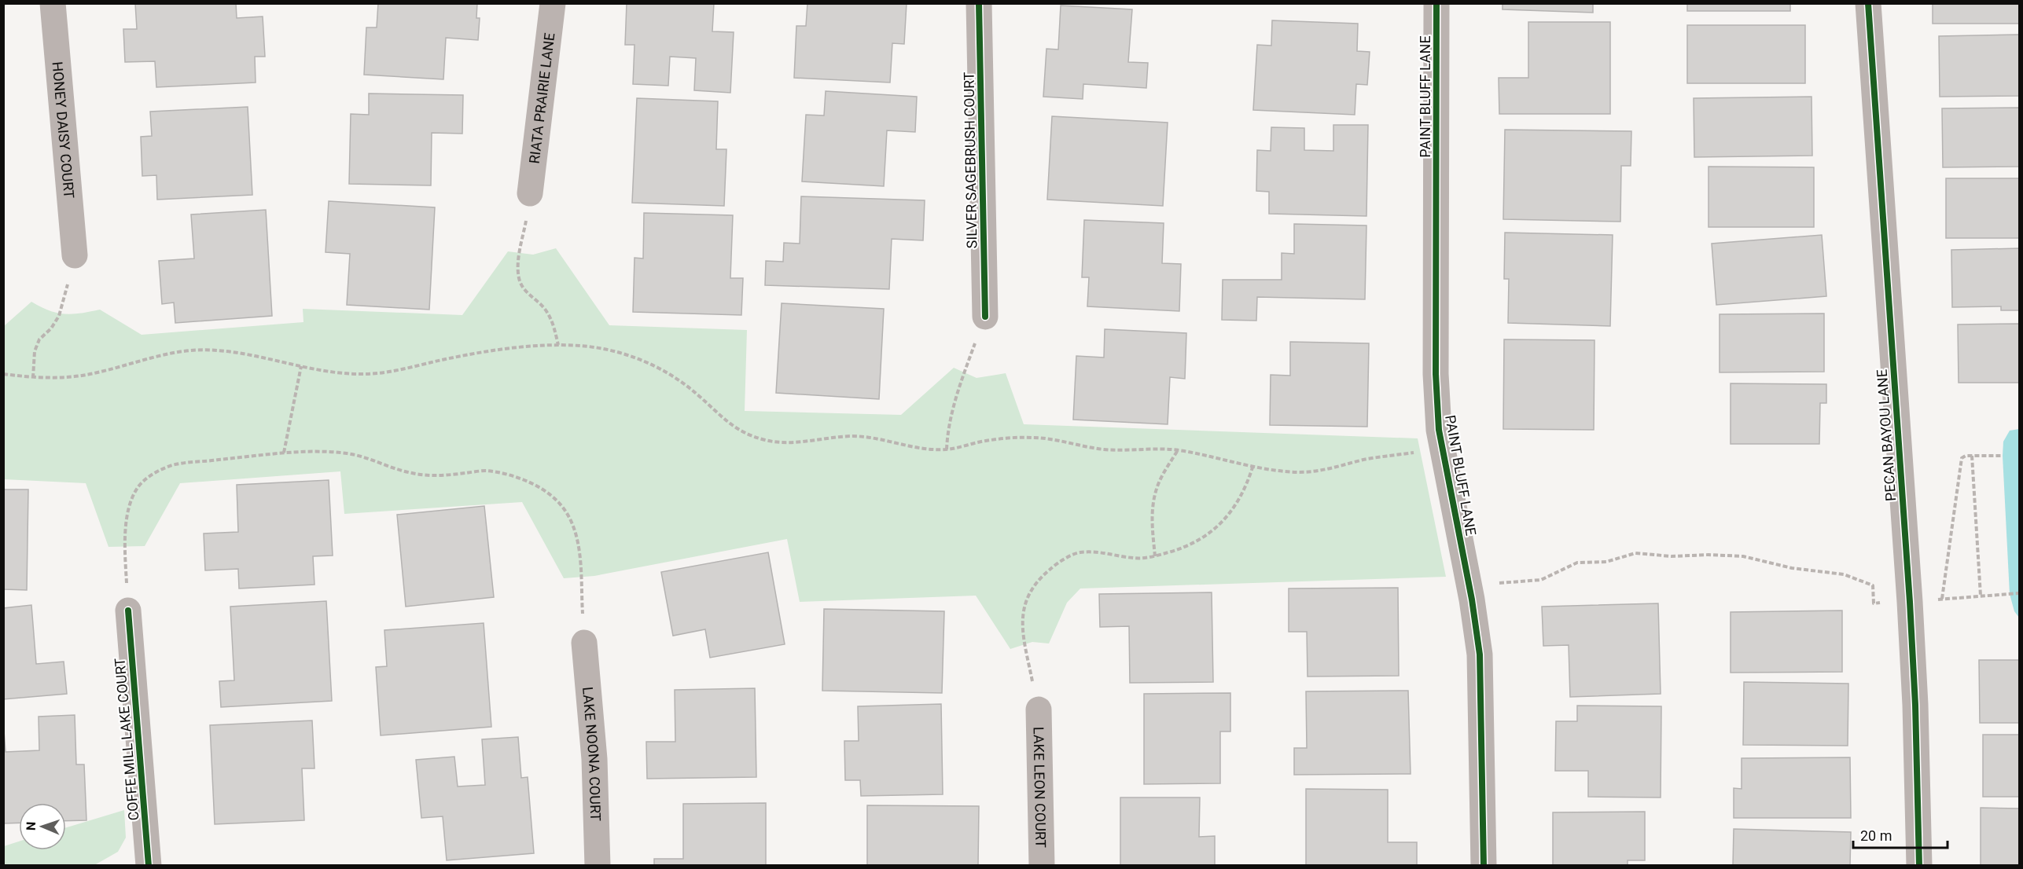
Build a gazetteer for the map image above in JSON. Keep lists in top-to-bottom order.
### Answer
{
  "streets": {
    "street": [
      "PAINT BLUFF LANE",
      "RIATA PRAIRIE LANE",
      "HONEY DAISY COURT",
      "SILVER SAGEBRUSH COURT",
      "PECAN BAYOU LANE",
      "COFFE MILL LAKE COURT",
      "LAKE NOONA COURT",
      "LAKE LEON COURT"
    ]
  },
  "scale_bar": "20 m",
  "north": "left"
}
